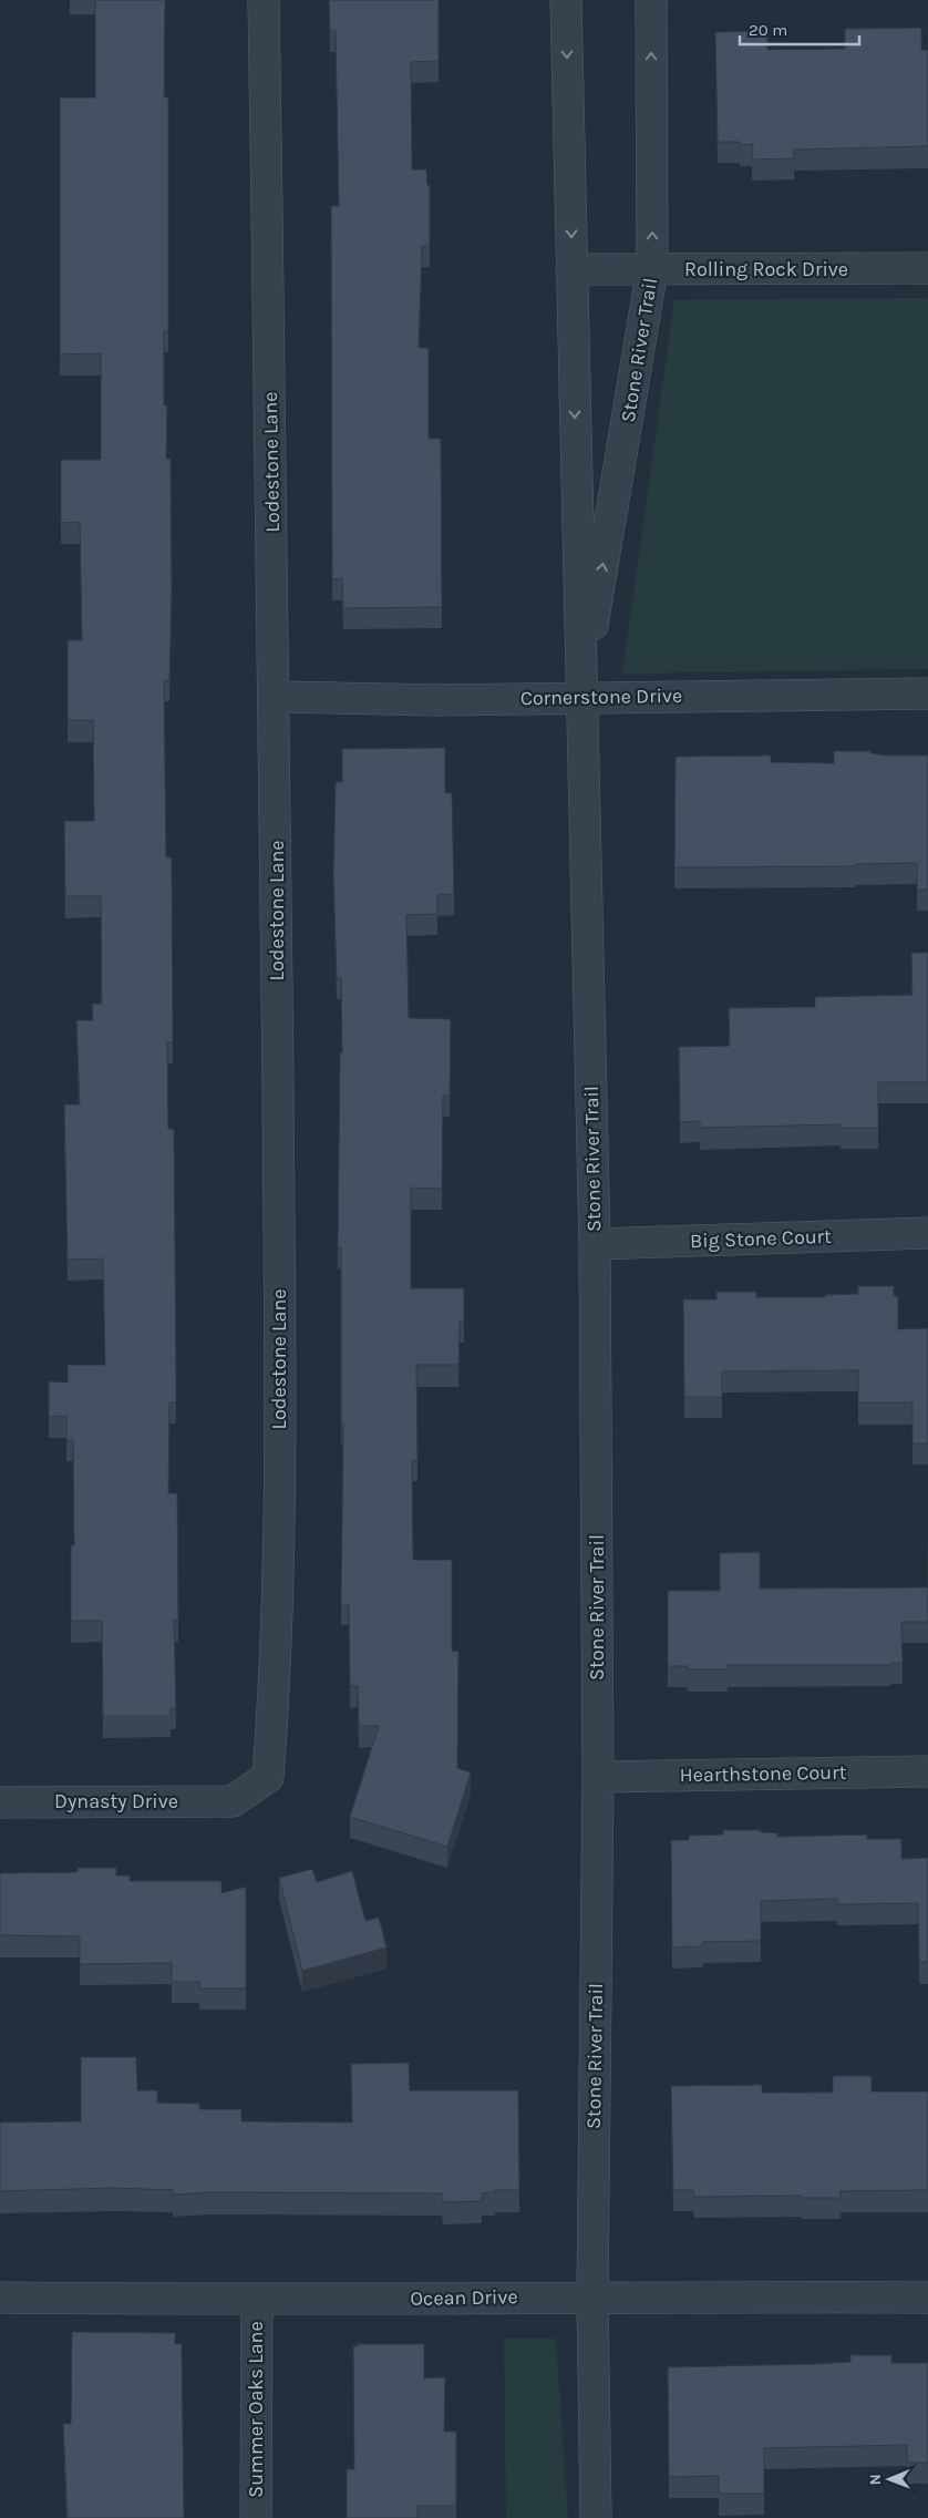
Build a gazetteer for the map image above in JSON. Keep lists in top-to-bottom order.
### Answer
{
  "streets": {
    "street": [
      "Rolling Rock Drive",
      "Stone River Trail",
      "Lodestone Lane",
      "Cornerstone Drive",
      "Big Stone Court",
      "Hearthstone Court",
      "Dynasty Drive",
      "Ocean Drive",
      "Summer Oaks Lane"
    ]
  },
  "crossings": [
    ["Rolling Rock Drive", "Stone River Trail"],
    ["Stone River Trail", "Cornerstone Drive"],
    ["Stone River Trail", "Big Stone Court"],
    ["Stone River Trail", "Hearthstone Court"],
    ["Stone River Trail", "Ocean Drive"],
    ["Lodestone Lane", "Cornerstone Drive"],
    ["Lodestone Lane", "Dynasty Drive"],
    ["Ocean Drive", "Summer Oaks Lane"]
  ],
  "scale_bar": "20 m",
  "north": "left"
}
